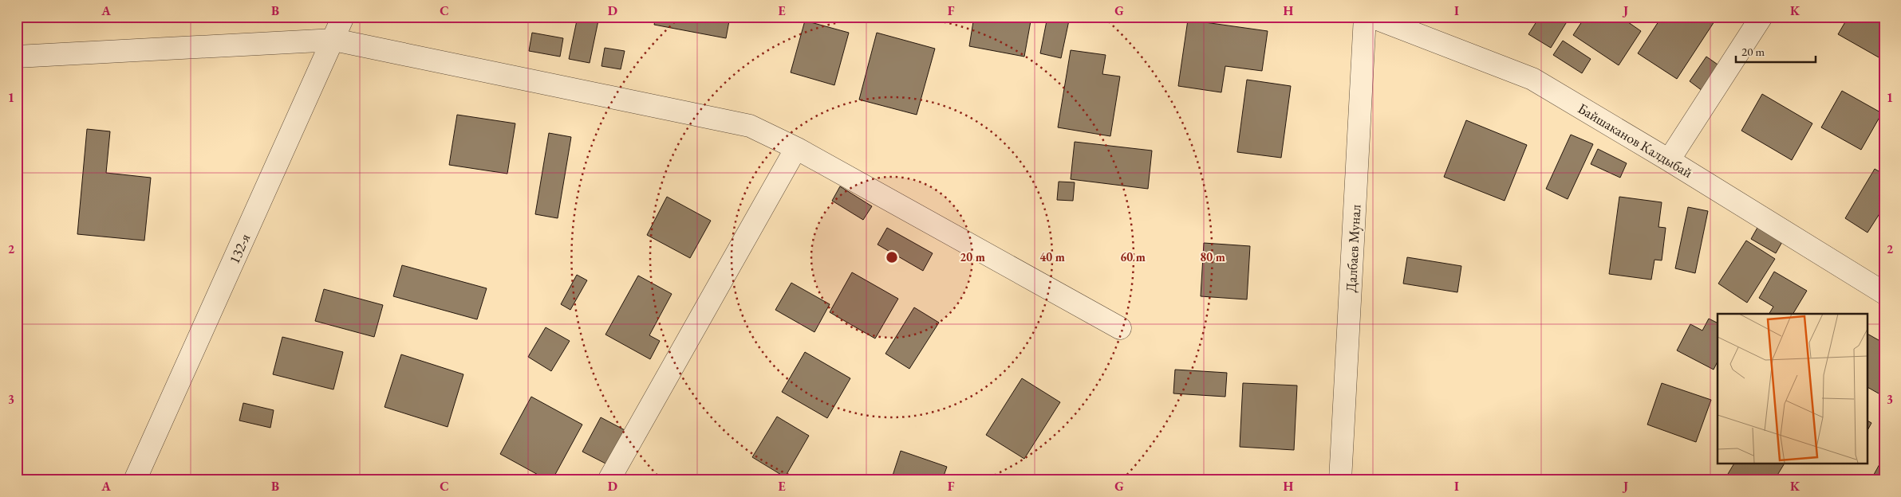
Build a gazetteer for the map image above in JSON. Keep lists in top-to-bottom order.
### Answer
{
  "streets": {
    "street": ["Байшаканов Калдыбай", "132-я", "Далбаев Мунал"]
  },
  "scale_bar": "20 m",
  "grid": {
    "columns": [
      "A",
      "B",
      "C",
      "D",
      "E",
      "F",
      "G",
      "H",
      "I",
      "J",
      "K"
    ],
    "rows": ["1", "2", "3"]
  },
  "rings": [
    "20 m",
    "40 m",
    "60 m",
    "80 m"
  ]
}
